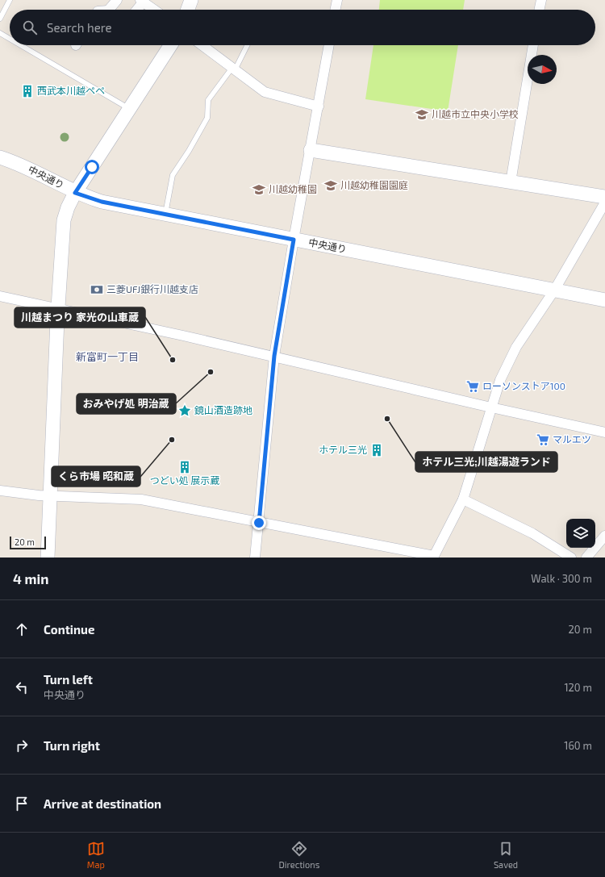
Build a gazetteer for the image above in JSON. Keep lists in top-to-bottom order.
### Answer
{
  "streets": {
    "street": ["中央通り"]
  },
  "districts": ["新富町一丁目"],
  "places": {
    "building": ["西武本川越ペペ", "ホテル三光", "つどい処 展示蔵"],
    "school or university": ["川越市立中央小学校", "川越幼稚園園庭", "川越幼稚園"],
    "bank": ["三菱UFJ銀行川越支店"],
    "other": [
      "川越まつり 家光の山車蔵",
      "おみやげ処 明治蔵",
      "ホテル三光;川越湯遊ランド",
      "くら市場 昭和蔵"
    ],
    "supermarket": ["ローソンストア100", "マルエツ"],
    "place": ["鏡山酒造跡地"]
  },
  "scale_bar": "20 m",
  "north": "right",
  "page": {
    "search": "Search here",
    "scale": "20 m",
    "heading": ["4 min", "Walk · 300 m"],
    "list": [
      ["Continue", "20 m"],
      ["Turn left", "中央通り", "120 m"],
      ["Turn right", "160 m"],
      "Arrive at destination"
    ],
    "nav": ["Map", "Directions", "Saved"]
  }
}
